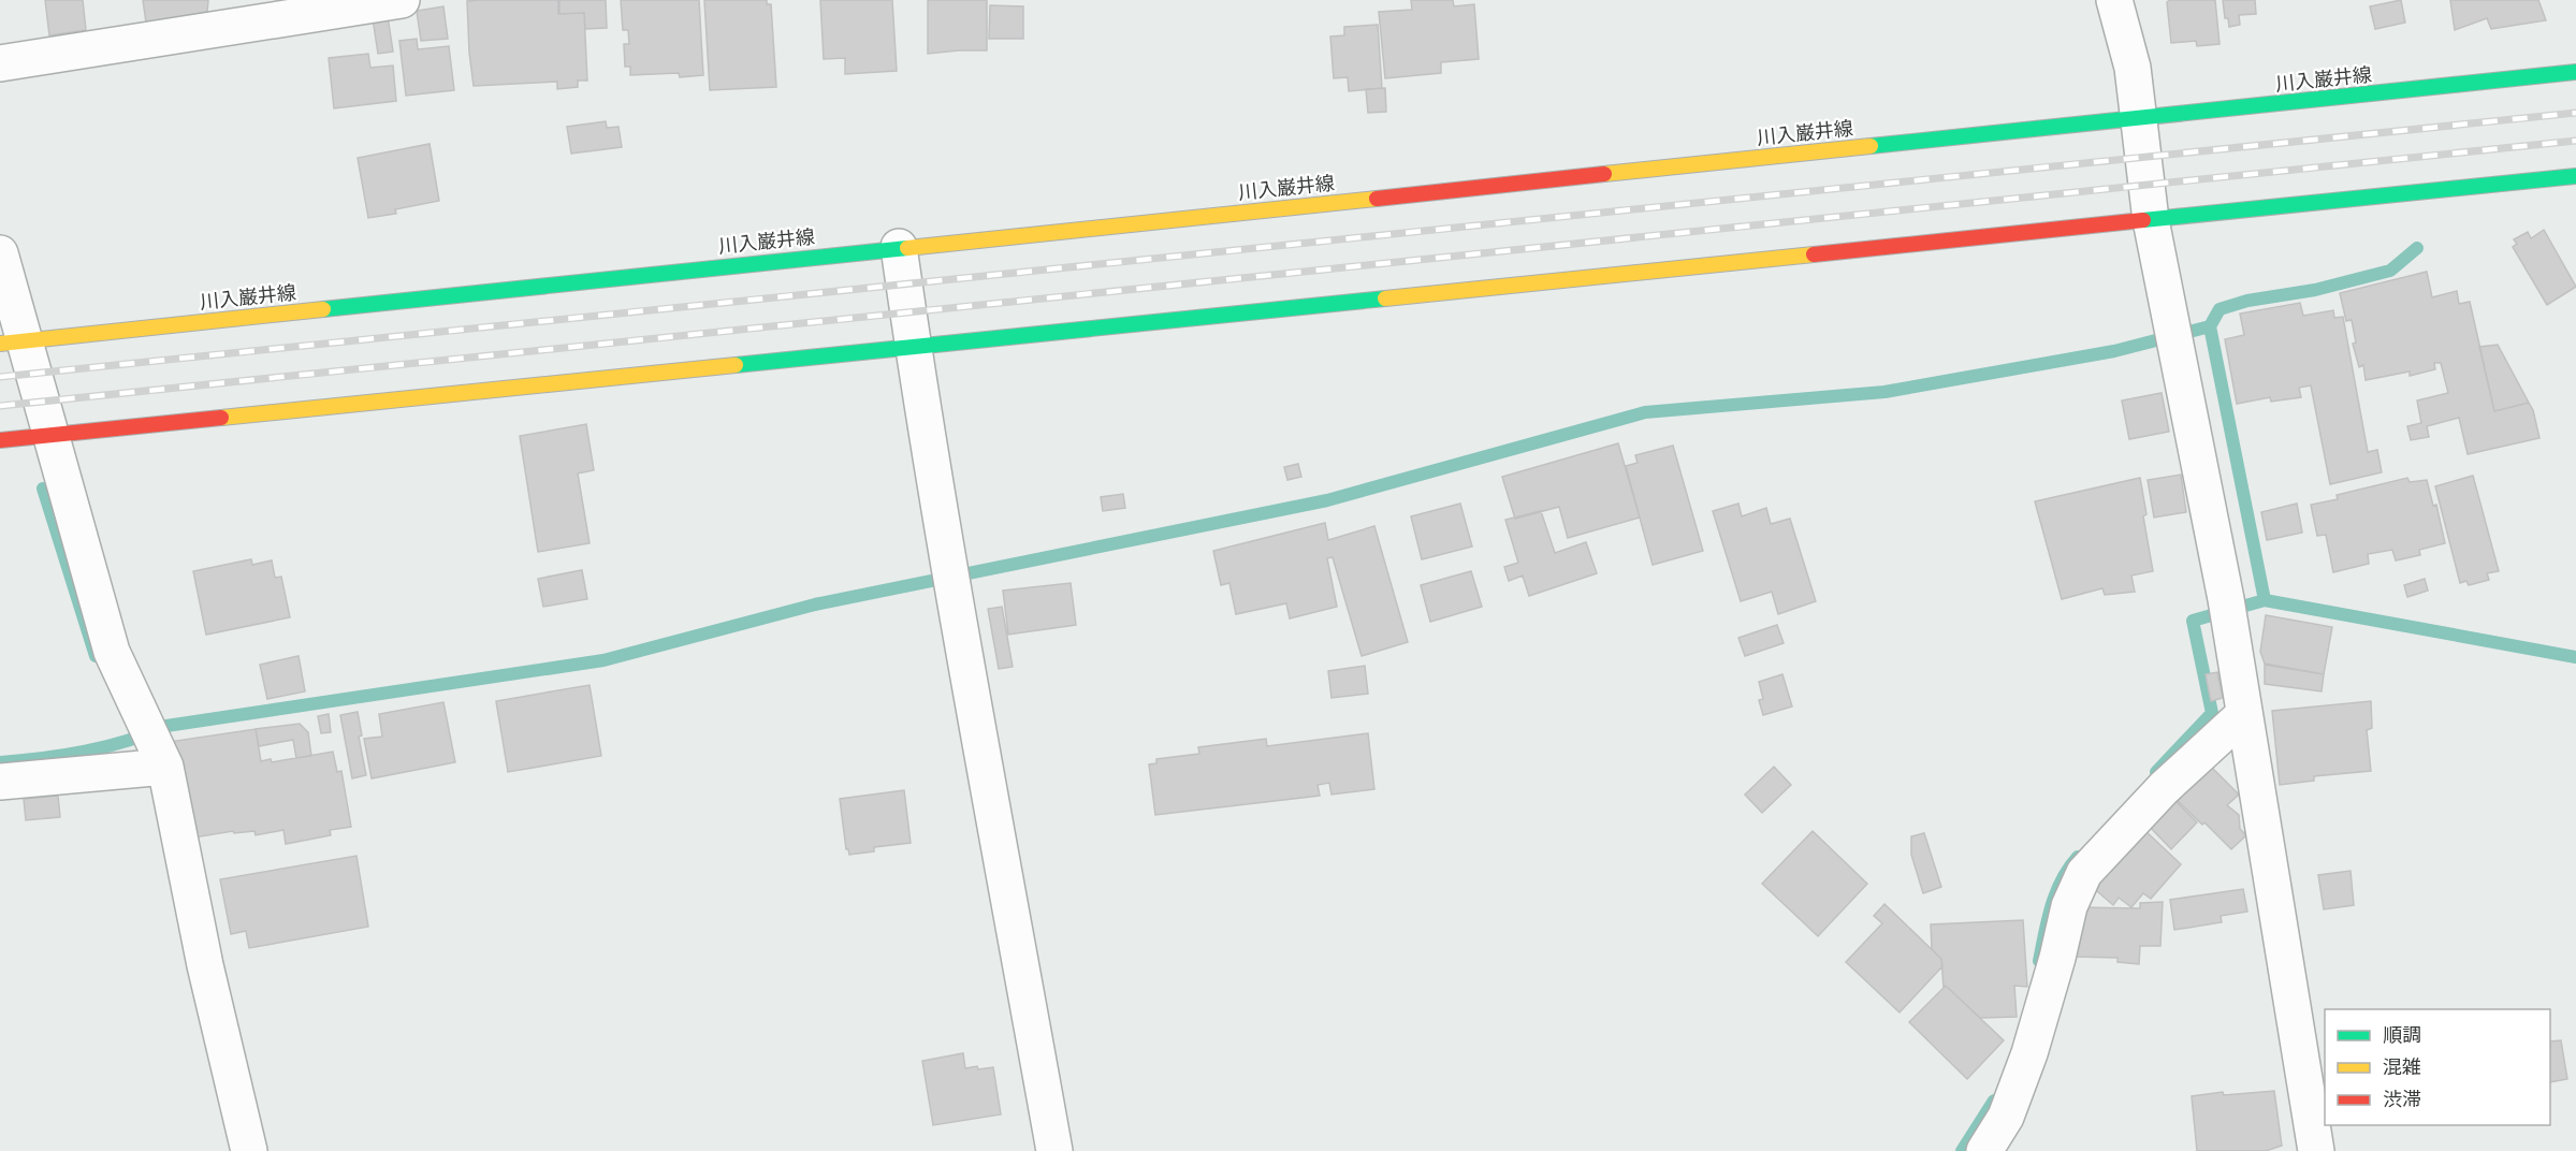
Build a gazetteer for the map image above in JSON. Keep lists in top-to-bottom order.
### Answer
{
  "streets": {
    "main road": ["川入巌井線"]
  },
  "legend": ["順調", "混雑", "渋滞"]
}
